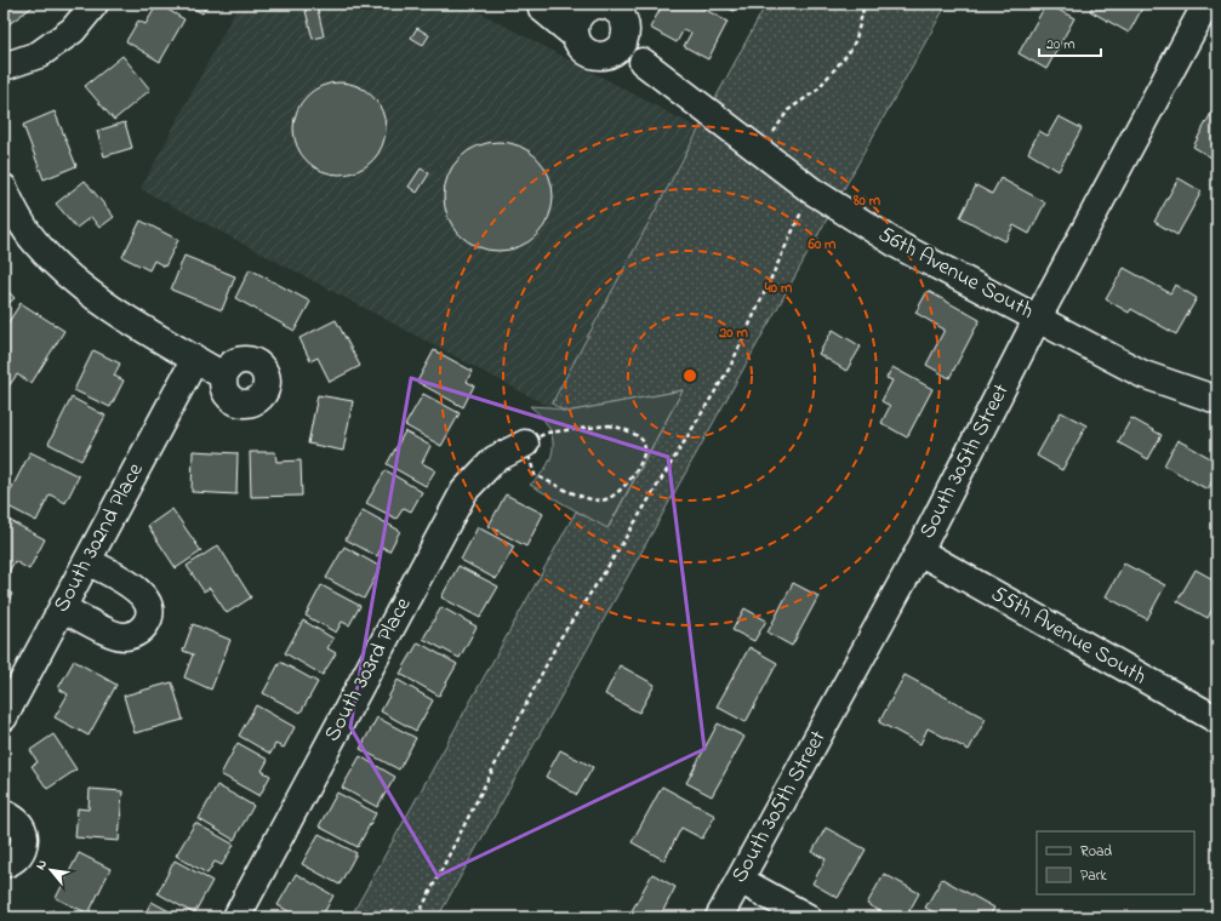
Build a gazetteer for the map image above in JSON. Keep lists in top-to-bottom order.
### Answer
{
  "streets": {
    "street": [
      "56th Avenue South",
      "South 305th Street",
      "South 302nd Place",
      "55th Avenue South",
      "South 303rd Place"
    ]
  },
  "crossings": [
    ["56th Avenue South", "South 305th Street"],
    ["South 305th Street", "55th Avenue South"]
  ],
  "legend": ["Road", "Park"],
  "scale_bar": "20 m",
  "north": "top left",
  "rings": [
    "80 m",
    "60 m",
    "40 m",
    "20 m"
  ]
}
